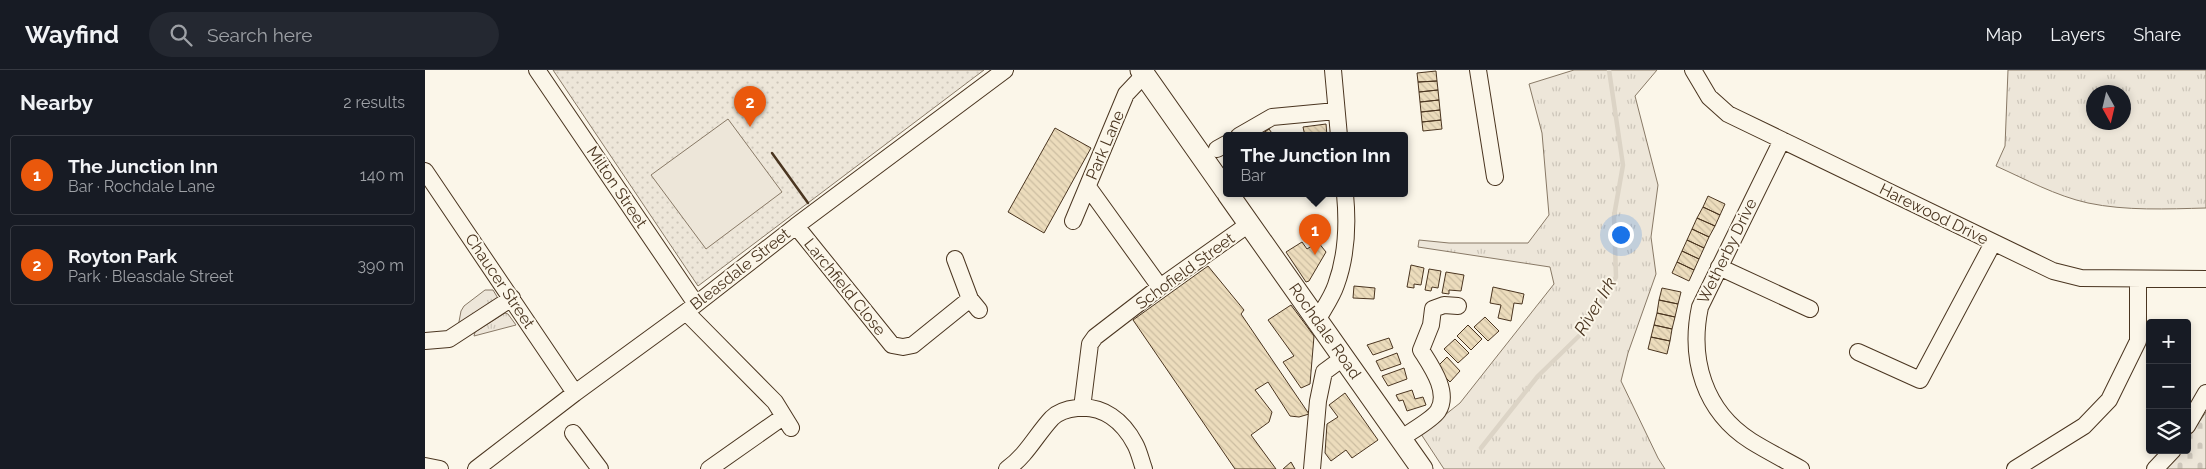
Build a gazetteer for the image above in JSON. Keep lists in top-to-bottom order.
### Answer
{
  "streets": {
    "main road": ["Rochdale Road"],
    "street": [
      "Park Lane",
      "Milton Street",
      "Harewood Drive",
      "Wetherby Drive",
      "Bleasdale Street",
      "Schofield Street",
      "Chaucer Street",
      "Larchfield Close"
    ]
  },
  "crossings": [
    ["Park Lane", "Rochdale Road"],
    ["Milton Street", "Bleasdale Street"],
    ["Harewood Drive", "Wetherby Drive"],
    ["Bleasdale Street", "Chaucer Street"],
    ["Bleasdale Street", "Larchfield Close"],
    ["Schofield Street", "Rochdale Road"]
  ],
  "water": ["River Irk"],
  "north": "bottom",
  "page": {
    "header": "Wayfind",
    "search": "Search here",
    "nav": ["Map", "Layers", "Share"],
    "heading": ["Nearby", "2 results"],
    "pins": ["2", "1"],
    "popup": ["The Junction Inn", "Bar"],
    "list": [
      {
        "mark": "1",
        "name": "The Junction Inn",
        "note": "Bar · Rochdale Lane",
        "value": "140 m"
      },
      {
        "mark": "2",
        "name": "Royton Park",
        "note": "Park · Bleasdale Street",
        "value": "390 m"
      }
    ],
    "map_buttons": ["+", "−"]
  }
}
